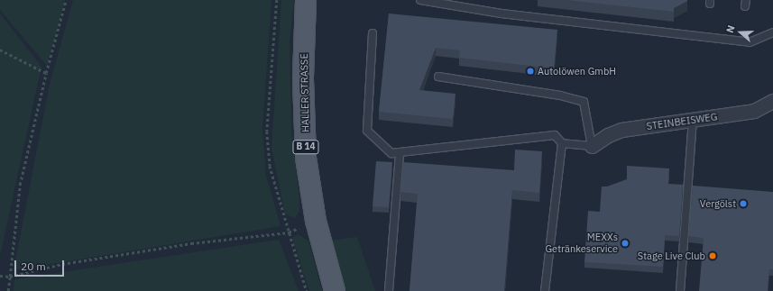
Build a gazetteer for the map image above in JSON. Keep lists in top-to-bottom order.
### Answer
{
  "streets": {
    "main road": ["HALLER STRASSE", "B 14"],
    "street": ["STEINBEISWEG"]
  },
  "places": [
    "Autolöwen GmbH",
    "Vergölst",
    "MEXXs Getränkeservice",
    "Stage Live Club"
  ],
  "scale_bar": "20 m",
  "north": "left"
}
